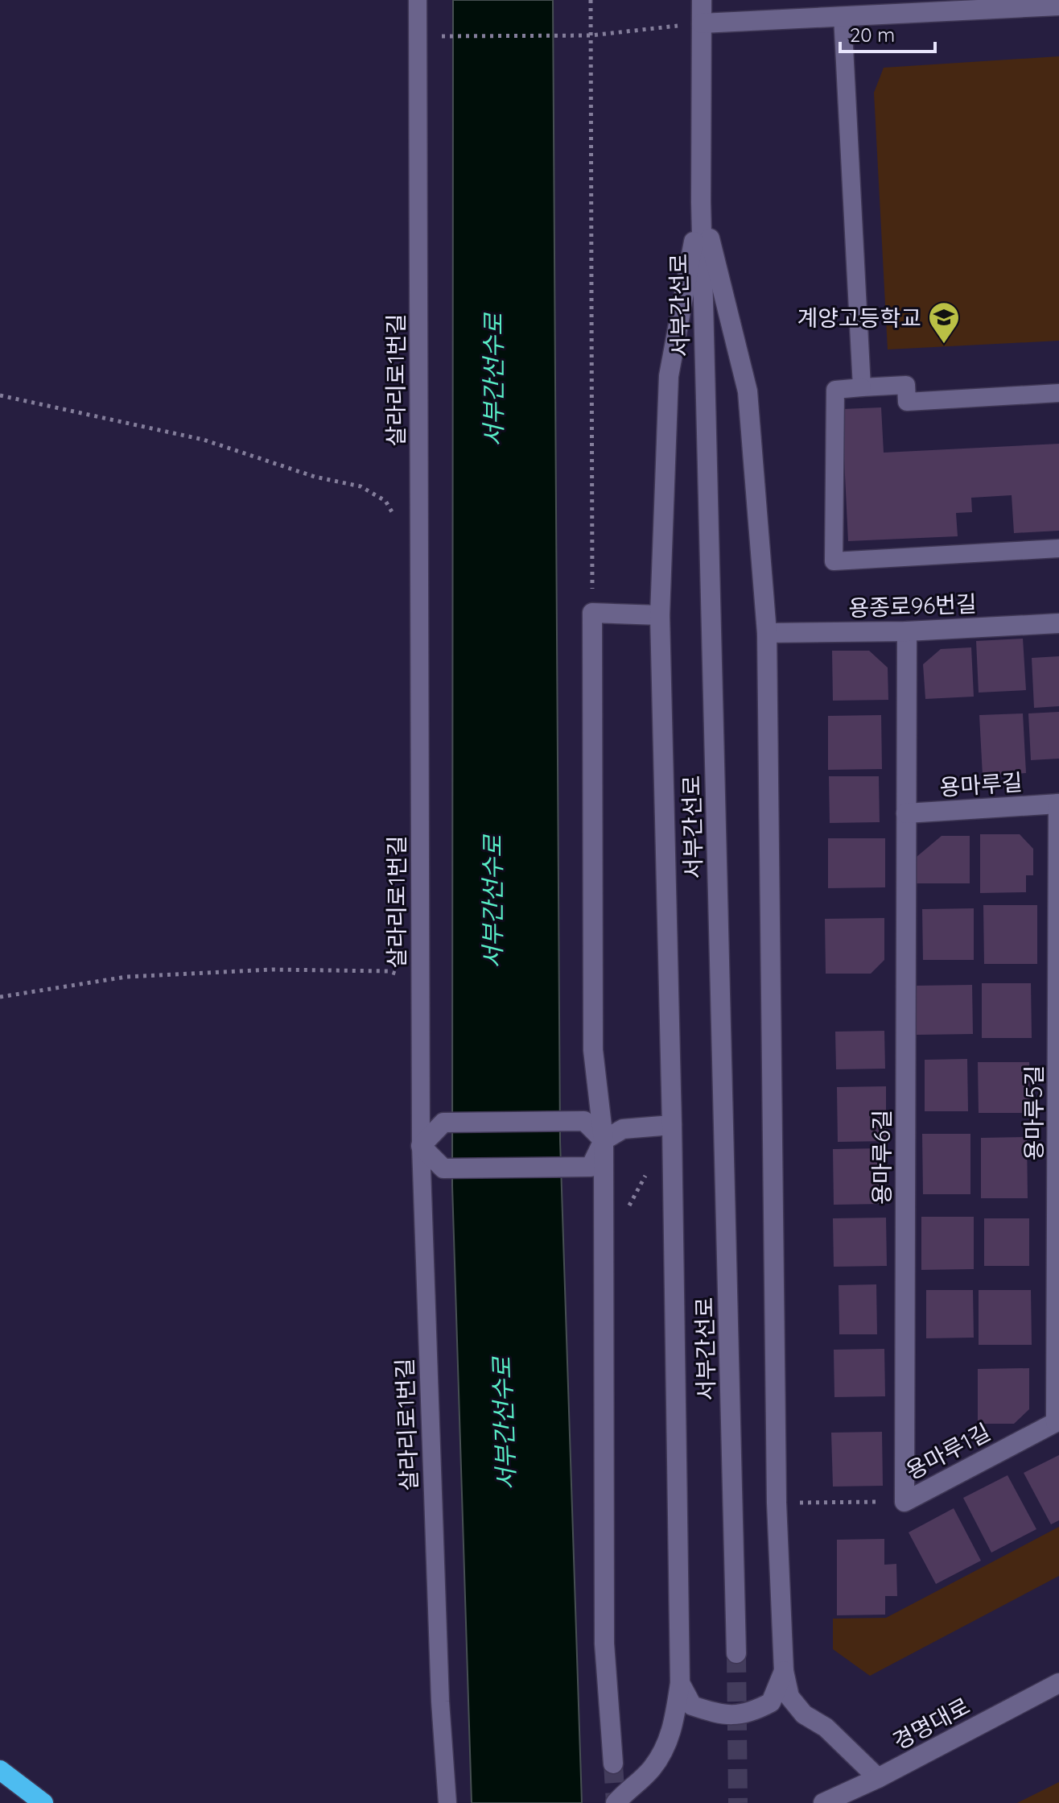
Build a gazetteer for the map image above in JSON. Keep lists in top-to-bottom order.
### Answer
{
  "streets": {
    "street": [
      "서부간선로",
      "용종로96번길",
      "용마루길",
      "용마루5길",
      "용마루6길",
      "용마루1길",
      "경명대로"
    ],
    "lane": ["살라리로1번길"]
  },
  "crossings": [
    ["용종로96번길", "용마루6길"],
    ["용마루길", "용마루5길"],
    ["용마루길", "용마루6길"],
    ["용마루5길", "용마루1길"],
    ["용마루6길", "용마루1길"]
  ],
  "water": ["서부간선수로"],
  "places": {
    "school or university": ["계양고등학교"]
  },
  "scale_bar": "20 m"
}
